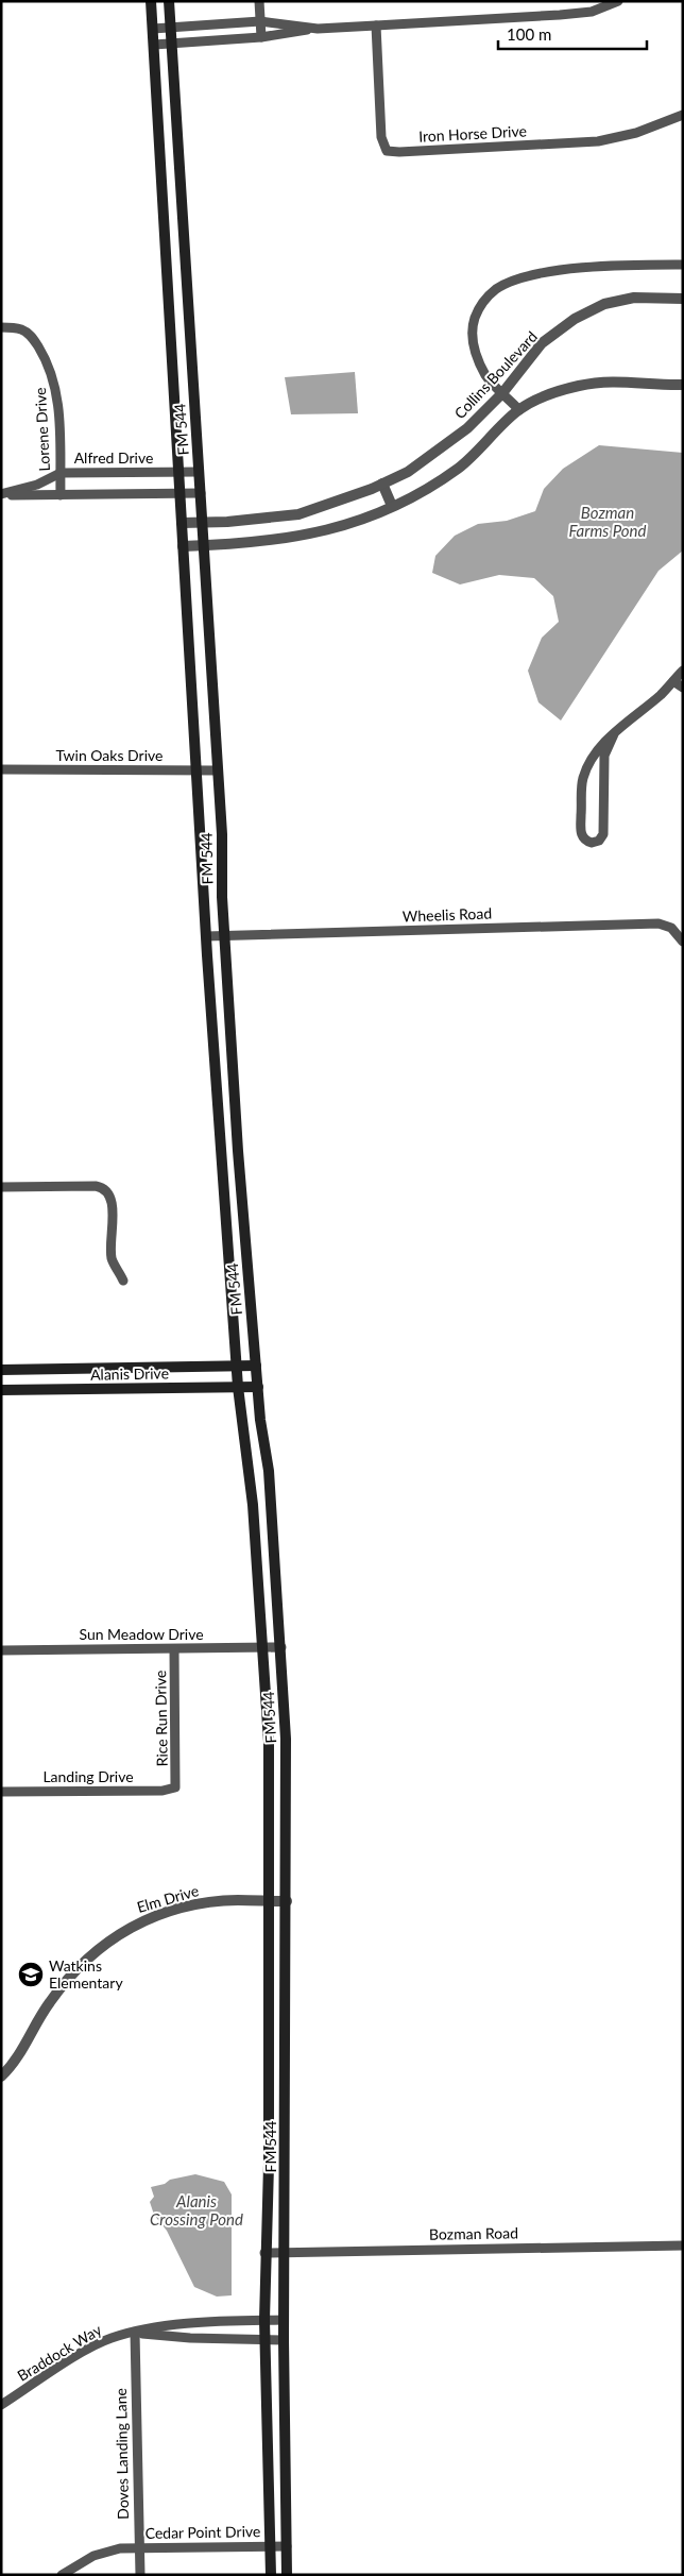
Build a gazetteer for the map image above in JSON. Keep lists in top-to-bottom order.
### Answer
{
  "streets": {
    "main road": ["FM 544", "Alanis Drive"],
    "street": [
      "Iron Horse Drive",
      "Collins Boulevard",
      "Lorene Drive",
      "Alfred Drive",
      "Twin Oaks Drive",
      "Wheelis Road",
      "Sun Meadow Drive",
      "Rice Run Drive",
      "Landing Drive",
      "Elm Drive",
      "Bozman Road",
      "Braddock Way",
      "Doves Landing Lane",
      "Cedar Point Drive"
    ]
  },
  "crossings": [
    ["Collins Boulevard", "FM 544"],
    ["Lorene Drive", "Alfred Drive"],
    ["FM 544", "Alfred Drive"],
    ["FM 544", "Twin Oaks Drive"],
    ["FM 544", "Wheelis Road"],
    ["FM 544", "Alanis Drive"],
    ["FM 544", "Sun Meadow Drive"],
    ["FM 544", "Elm Drive"],
    ["FM 544", "Bozman Road"],
    ["FM 544", "Braddock Way"],
    ["FM 544", "Cedar Point Drive"],
    ["Sun Meadow Drive", "Rice Run Drive"],
    ["Rice Run Drive", "Landing Drive"],
    ["Braddock Way", "Doves Landing Lane"],
    ["Doves Landing Lane", "Cedar Point Drive"]
  ],
  "water": ["Bozman Farms Pond", "Alanis Crossing Pond"],
  "places": {
    "school or university": ["Watkins Elementary"]
  },
  "scale_bar": "100 m"
}
